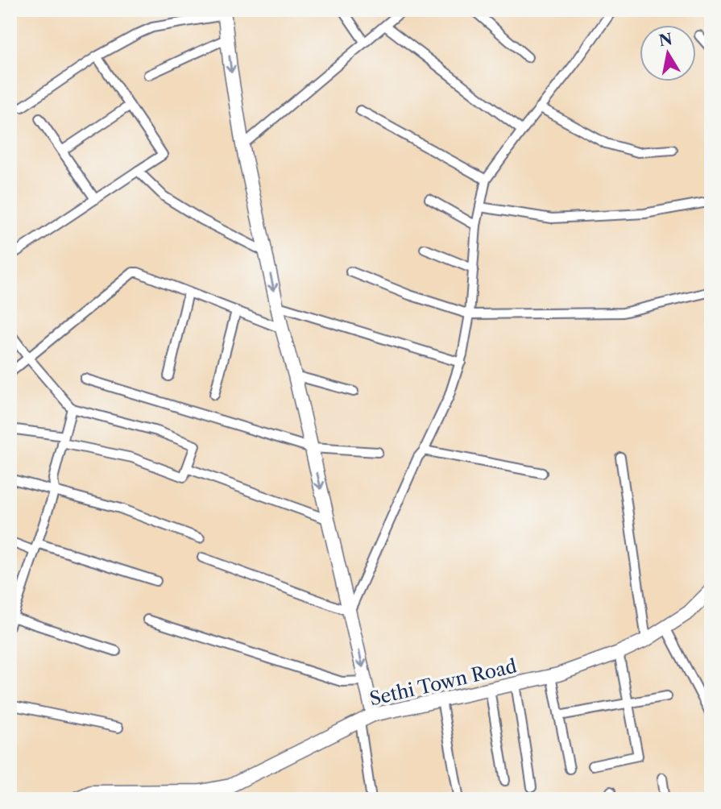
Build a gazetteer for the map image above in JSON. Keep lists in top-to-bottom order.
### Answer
{
  "streets": {
    "street": ["Sethi Town Road"]
  },
  "north": "top"
}
